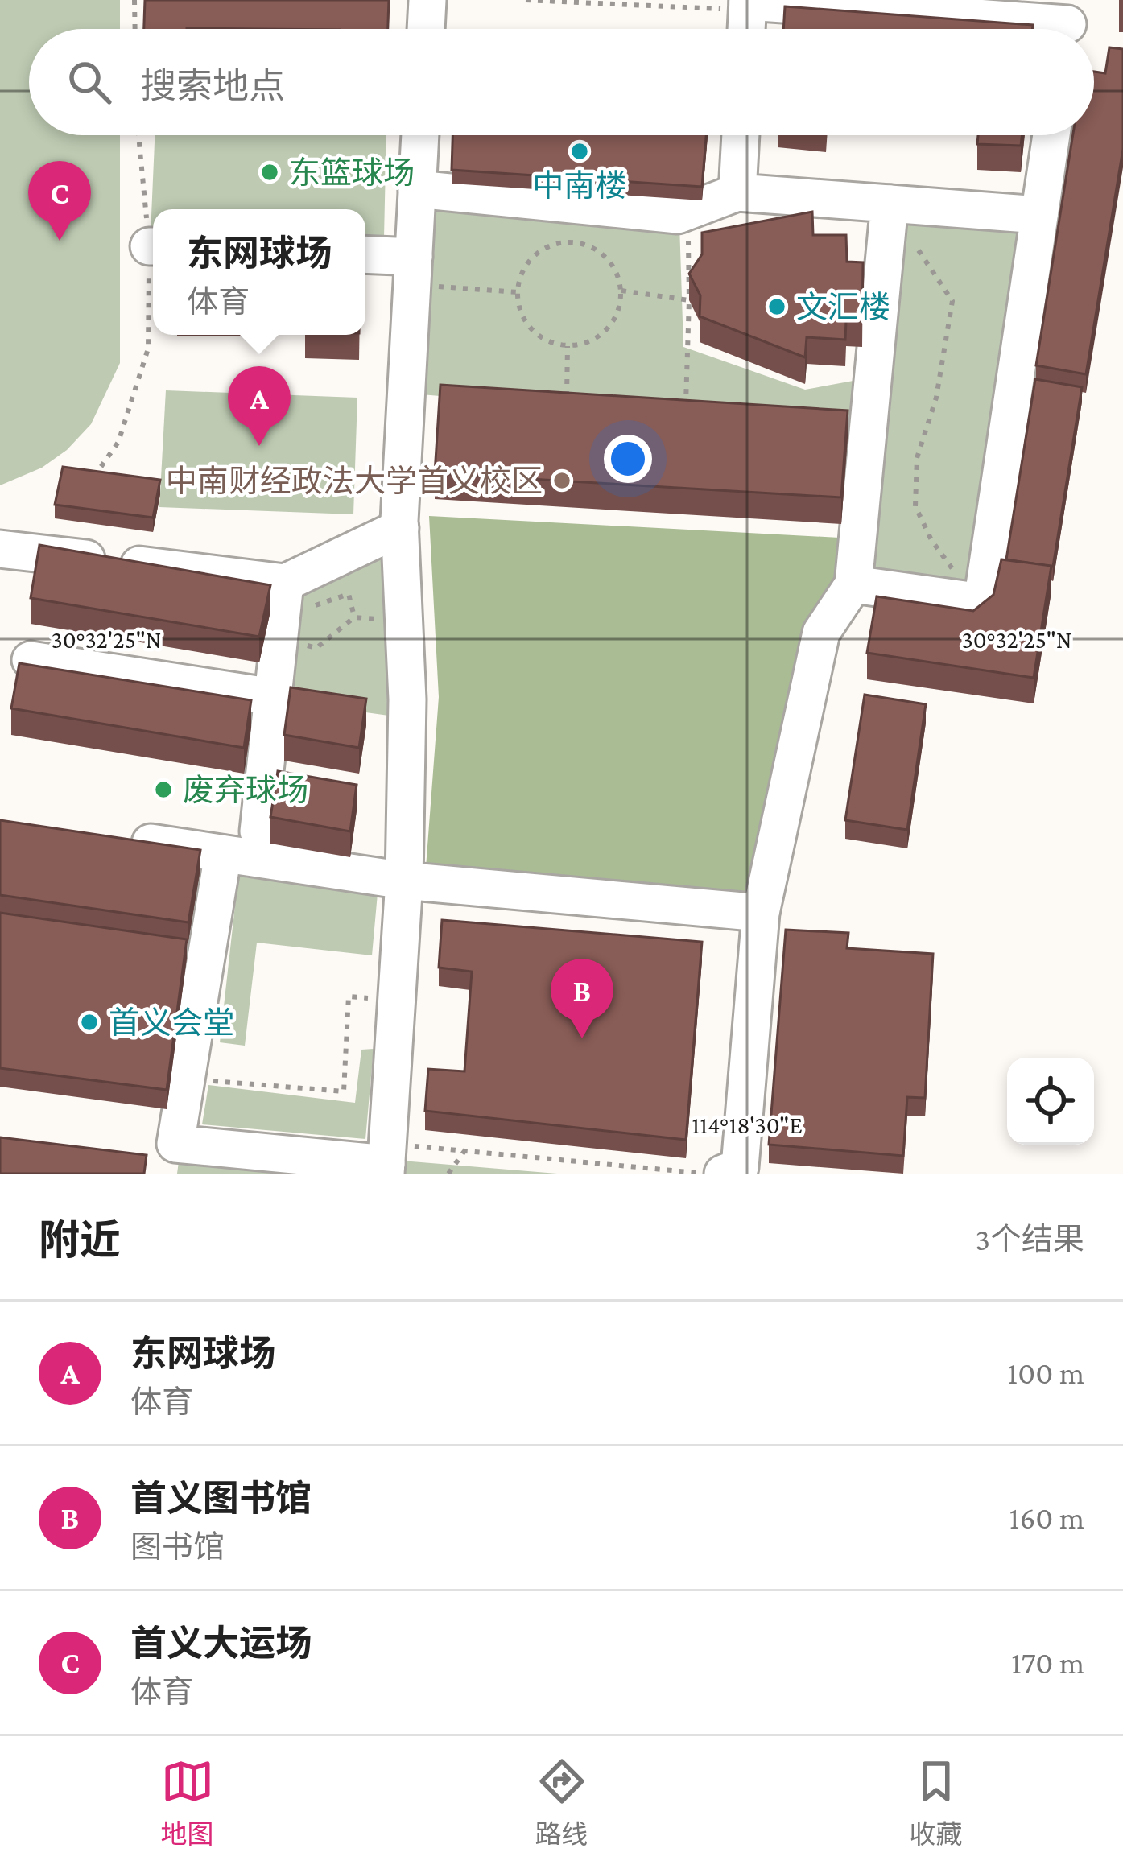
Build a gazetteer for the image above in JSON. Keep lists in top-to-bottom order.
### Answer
{
  "places": [
    "中南楼",
    "东篮球场",
    "文汇楼",
    "中南财经政法大学首义校区",
    "废弃球场",
    "首义会堂"
  ],
  "page": {
    "search": "搜索地点",
    "pins": ["C", "A", "B"],
    "popup": ["东网球场", "体育"],
    "heading": ["附近", "3个结果"],
    "list": [
      {
        "mark": "A",
        "name": "东网球场",
        "note": "体育",
        "value": "100 m"
      },
      {
        "mark": "B",
        "name": "首义图书馆",
        "note": "图书馆",
        "value": "160 m"
      },
      {
        "mark": "C",
        "name": "首义大运场",
        "note": "体育",
        "value": "170 m"
      }
    ],
    "nav": ["地图", "路线", "收藏"]
  },
  "coordinates": ["30°32'25\"N", "114°18'30\"E"]
}
